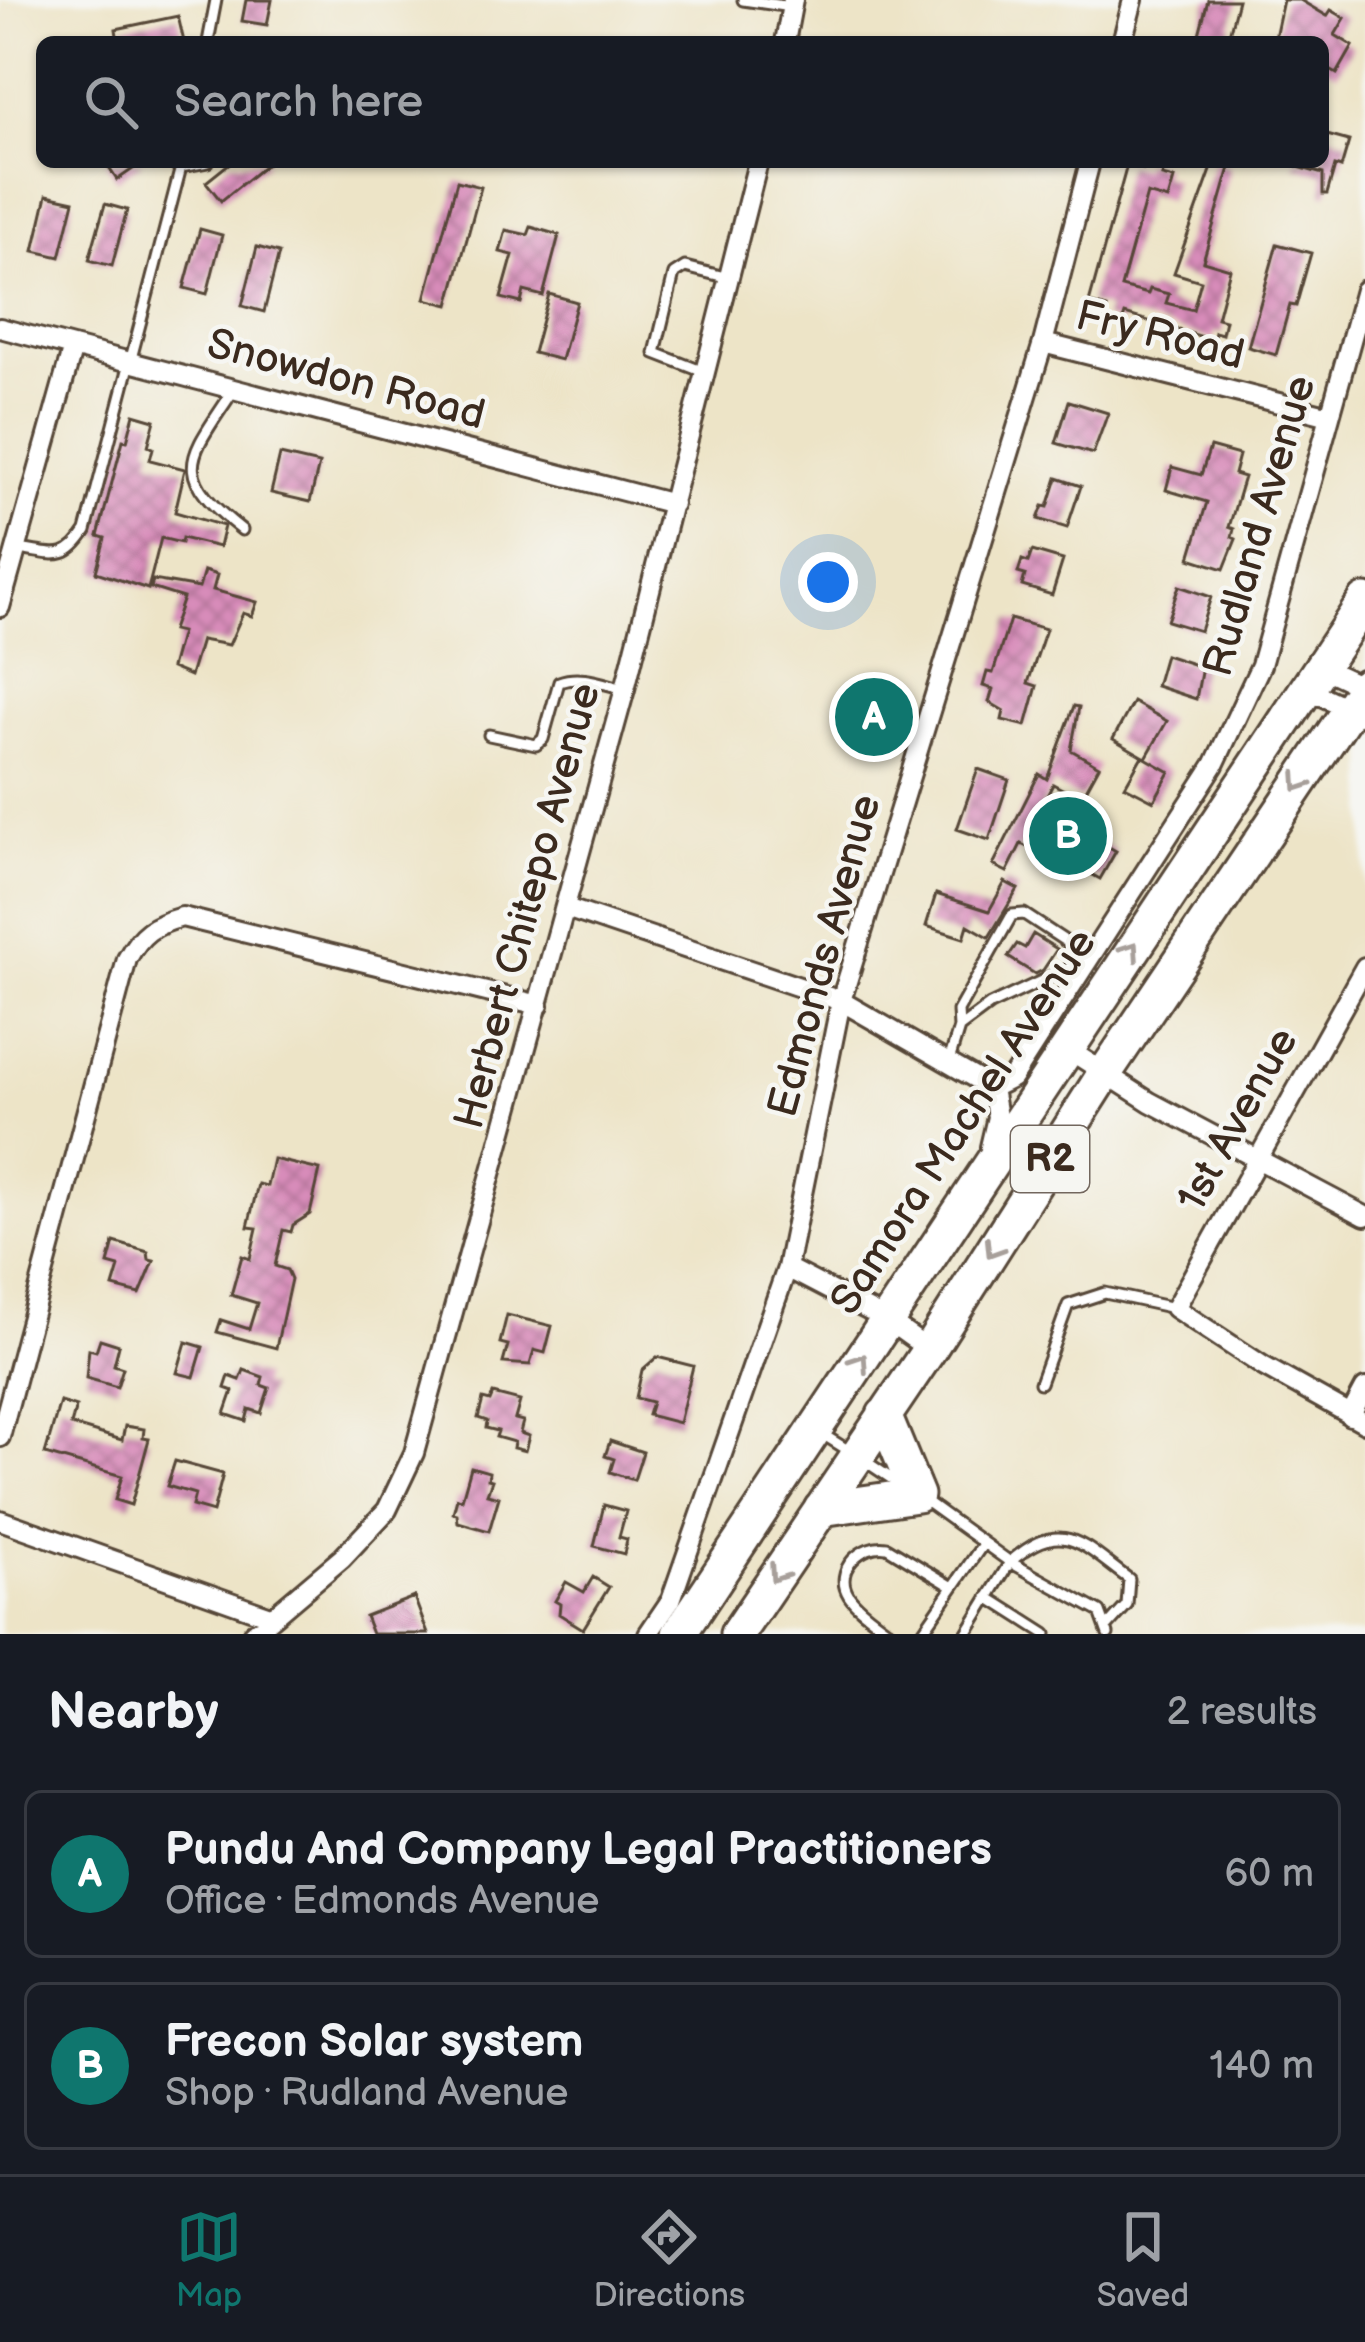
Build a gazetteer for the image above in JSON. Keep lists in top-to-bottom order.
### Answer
{
  "streets": {
    "highway": ["Samora Machel Avenue", "R2"],
    "street": [
      "Fry Road",
      "Snowdon Road",
      "Rudland Avenue",
      "Herbert Chitepo Avenue",
      "Edmonds Avenue",
      "1st Avenue"
    ]
  },
  "crossings": [
    ["Fry Road", "Rudland Avenue"],
    ["Fry Road", "Edmonds Avenue"],
    ["Snowdon Road", "Herbert Chitepo Avenue"]
  ],
  "page": {
    "search": "Search here",
    "pins": ["A", "B"],
    "heading": ["Nearby", "2 results"],
    "list": [
      {
        "mark": "A",
        "name": "Pundu And Company Legal Practitioners",
        "note": "Office · Edmonds Avenue",
        "value": "60 m"
      },
      {
        "mark": "B",
        "name": "Frecon Solar system",
        "note": "Shop · Rudland Avenue",
        "value": "140 m"
      }
    ],
    "nav": ["Map", "Directions", "Saved"]
  }
}
